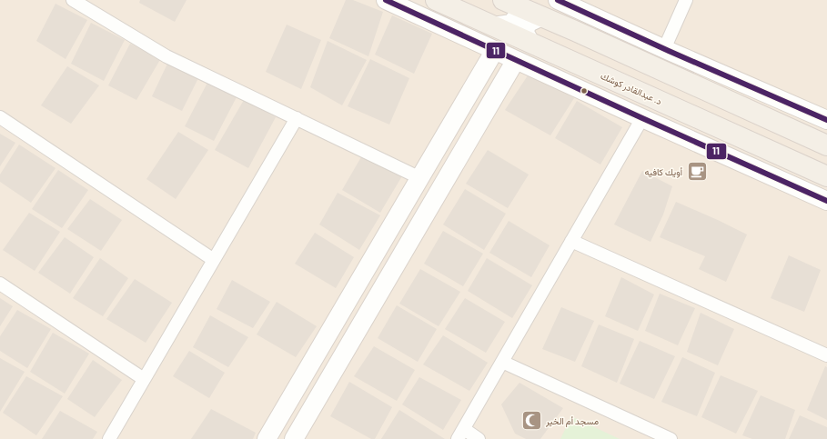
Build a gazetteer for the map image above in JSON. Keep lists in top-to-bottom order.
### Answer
{
  "streets": {
    "main road": ["د. عبدالقادر كوشك"]
  },
  "places": {
    "cafe": ["أويك كافيه"],
    "mosque": ["مسجد أم الخير"]
  },
  "lines": ["transit line 11"]
}
